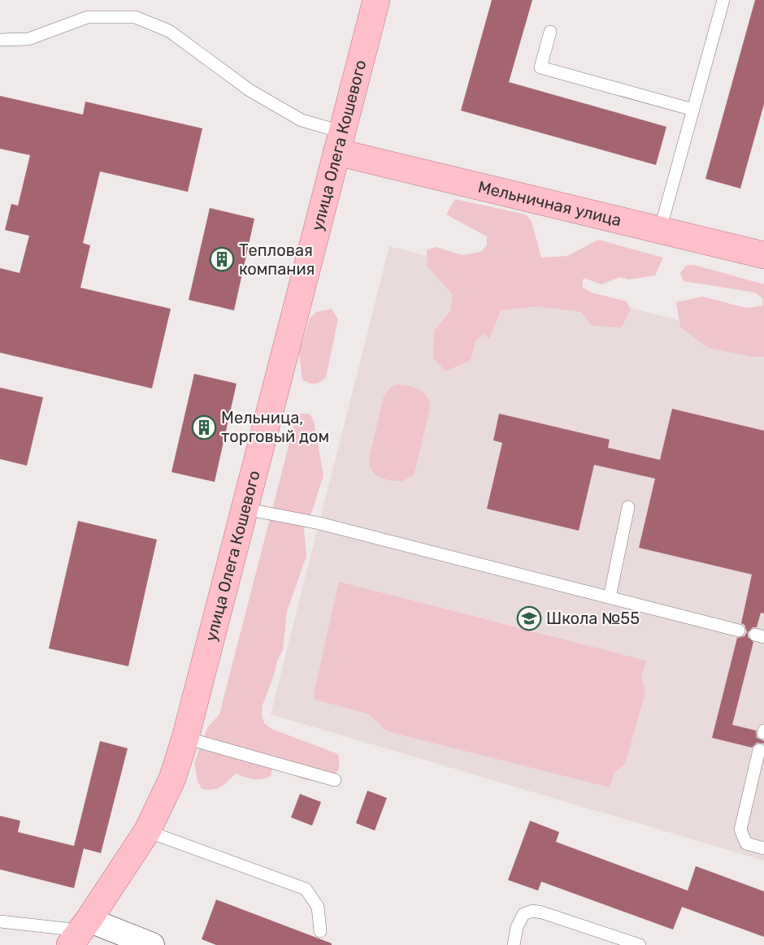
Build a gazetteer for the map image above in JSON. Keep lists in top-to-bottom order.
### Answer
{
  "streets": {
    "main road": ["улица Олега Кошевого", "Мельничная улица"]
  },
  "crossings": [
    ["улица Олега Кошевого", "Мельничная улица"]
  ],
  "places": {
    "building": ["Тепловая компания", "Мельница, торговый дом"],
    "school or university": ["Школа №55"]
  }
}
